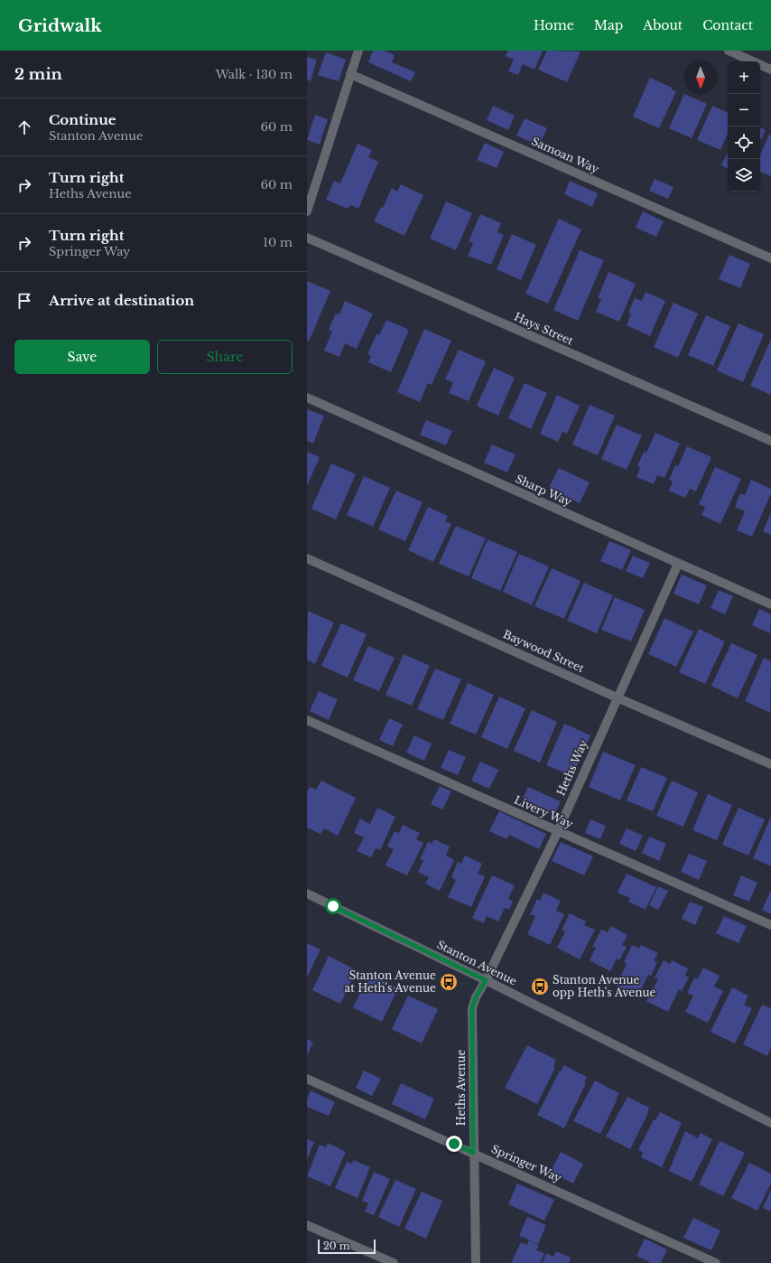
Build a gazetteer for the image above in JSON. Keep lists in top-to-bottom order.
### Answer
{
  "streets": {
    "street": [
      "Samoan Way",
      "Hays Street",
      "Sharp Way",
      "Baywood Street",
      "Heths Way",
      "Livery Way",
      "Stanton Avenue",
      "Heths Avenue",
      "Springer Way"
    ]
  },
  "crossings": [
    ["Sharp Way", "Heths Way"],
    ["Baywood Street", "Heths Way"],
    ["Heths Way", "Livery Way"],
    ["Heths Way", "Stanton Avenue"],
    ["Heths Way", "Heths Avenue"],
    ["Stanton Avenue", "Heths Avenue"],
    ["Heths Avenue", "Springer Way"]
  ],
  "places": {
    "bus stop": ["Stanton Avenue at Heth's Avenue", "Stanton Avenue opp Heth's Avenue"]
  },
  "scale_bar": "20 m",
  "north": "bottom",
  "page": {
    "header": "Gridwalk",
    "nav": [
      "Home",
      "Map",
      "About",
      "Contact"
    ],
    "heading": ["2 min", "Walk · 130 m"],
    "map_buttons": ["+", "−"],
    "list": [
      ["Continue", "Stanton Avenue", "60 m"],
      ["Turn right", "Heths Avenue", "60 m"],
      ["Turn right", "Springer Way", "10 m"],
      "Arrive at destination"
    ],
    "buttons": ["Save", "Share"],
    "scale": "20 m"
  }
}
